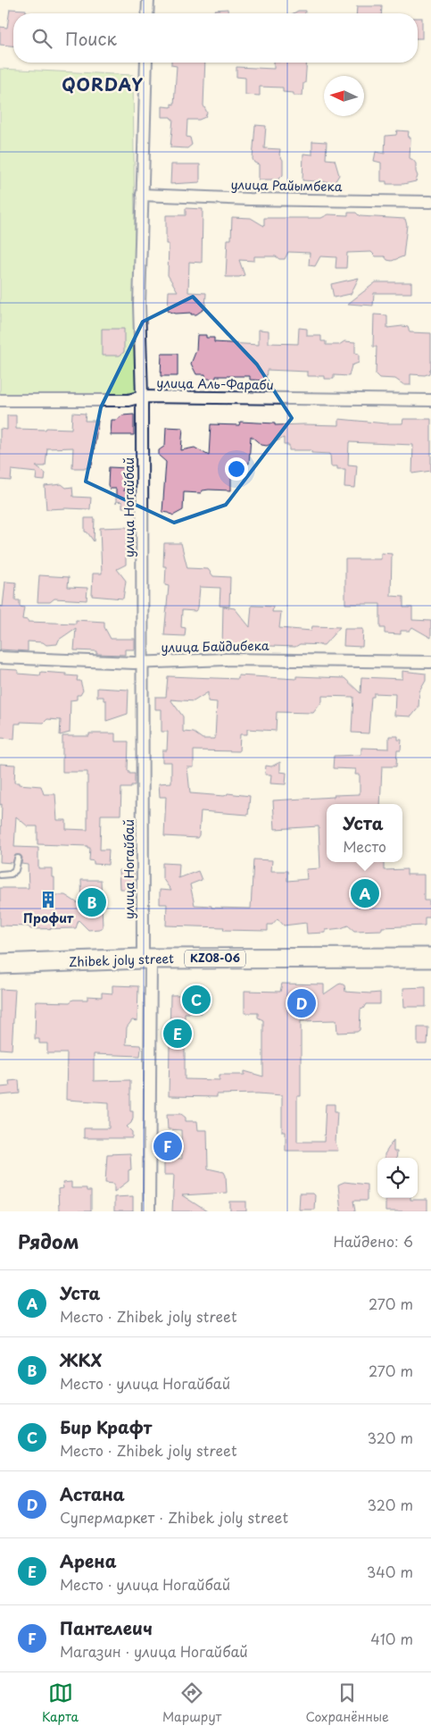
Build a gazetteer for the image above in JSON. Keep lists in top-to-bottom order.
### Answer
{
  "streets": {
    "highway": ["KZ08-06", "Zhibek joly street"],
    "street": [
      "улица Райымбека",
      "улица Аль-Фараби",
      "улица Ногайбай",
      "улица Байдибека"
    ]
  },
  "crossings": [
    ["улица Райымбека", "улица Ногайбай"],
    ["улица Аль-Фараби", "улица Ногайбай"],
    ["улица Ногайбай", "улица Байдибека"],
    ["улица Ногайбай", "Zhibek joly street"]
  ],
  "districts": ["QORDAY"],
  "places": {
    "building": ["Профит"]
  },
  "north": "left",
  "page": {
    "search": "Поиск",
    "popup": ["Уста", "Место"],
    "pins": [
      "A",
      "B",
      "C",
      "D",
      "E",
      "F"
    ],
    "heading": ["Рядом", "Найдено: 6"],
    "list": [
      {
        "mark": "A",
        "name": "Уста",
        "note": "Место · Zhibek joly street",
        "value": "270 m"
      },
      {
        "mark": "B",
        "name": "ЖКХ",
        "note": "Место · улица Ногайбай",
        "value": "270 m"
      },
      {
        "mark": "C",
        "name": "Бир Крафт",
        "note": "Место · Zhibek joly street",
        "value": "320 m"
      },
      {
        "mark": "D",
        "name": "Астана",
        "note": "Супермаркет · Zhibek joly street",
        "value": "320 m"
      },
      {
        "mark": "E",
        "name": "Арена",
        "note": "Место · улица Ногайбай",
        "value": "340 m"
      },
      {
        "mark": "F",
        "name": "Пантелеич",
        "note": "Магазин · улица Ногайбай",
        "value": "410 m"
      }
    ],
    "nav": ["Карта", "Маршрут", "Сохранённые"]
  }
}
